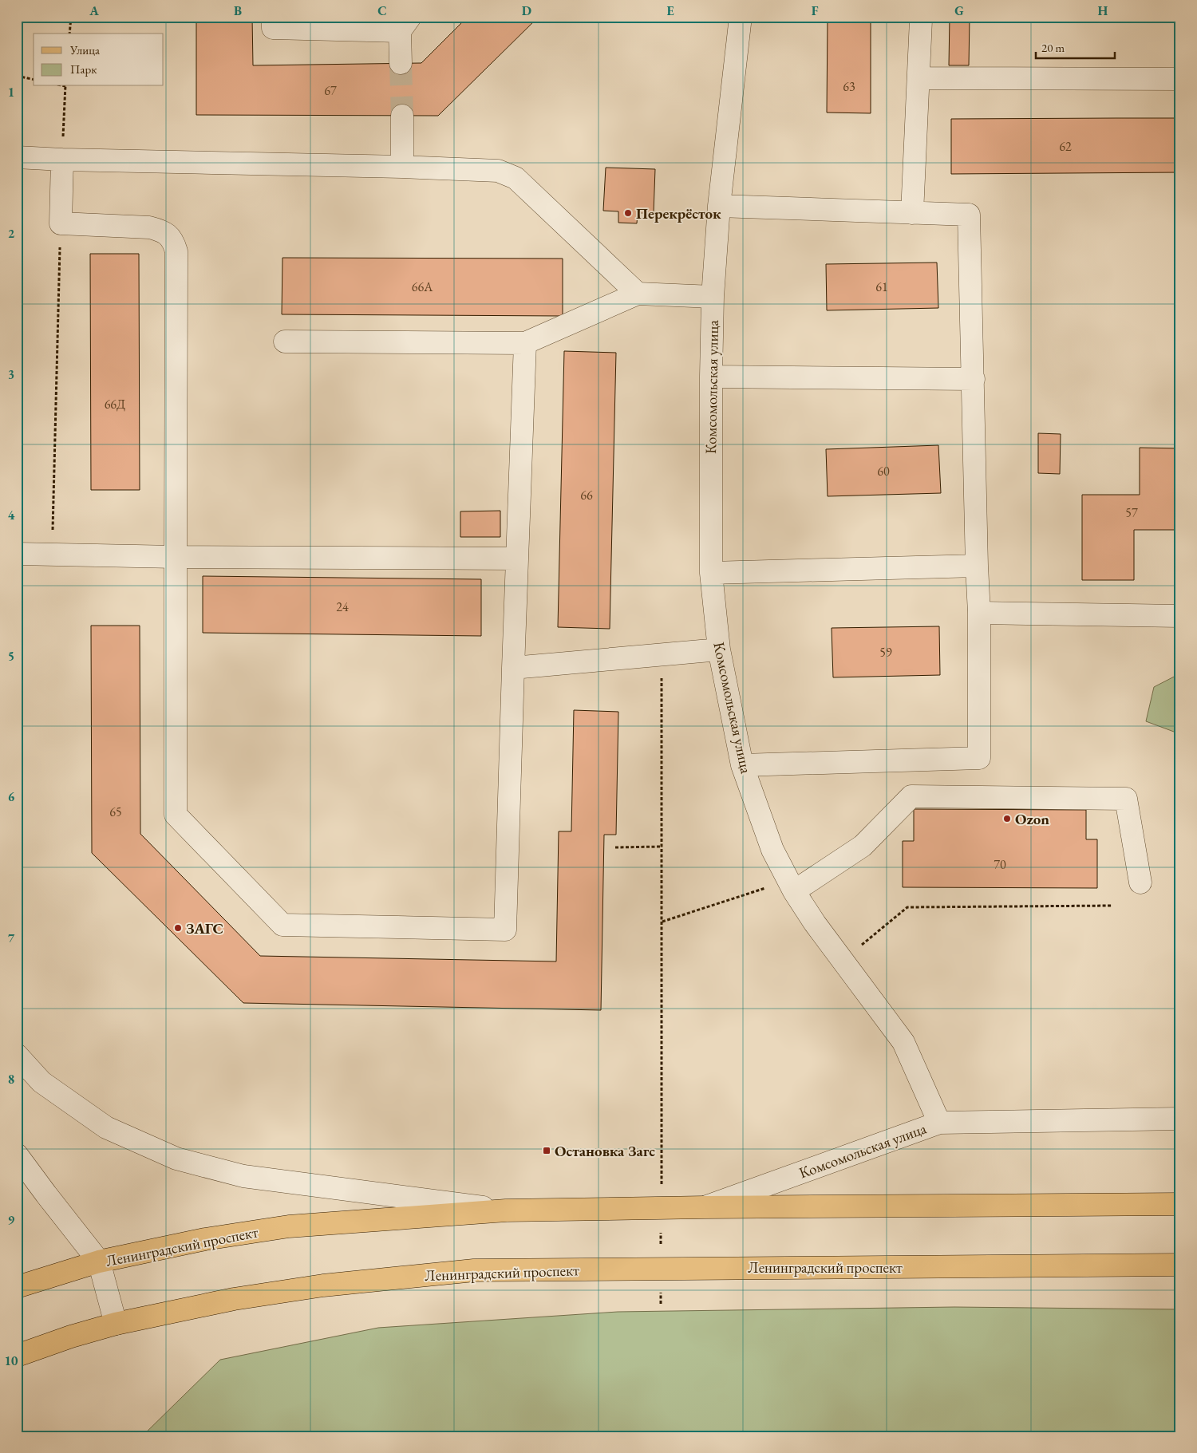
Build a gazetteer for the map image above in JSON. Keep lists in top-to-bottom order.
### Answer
{
  "streets": {
    "main road": ["Ленинградский проспект"],
    "street": ["Комсомольская улица"]
  },
  "crossings": [
    ["Комсомольская улица", "Ленинградский проспект"]
  ],
  "places": {
    "other": ["Перекрёсток", "Ozon", "ЗАГС"],
    "transit": ["Остановка Загс"]
  },
  "house_numbers": [
    "63",
    "67",
    "62",
    "66А",
    "61",
    "66Д",
    "60",
    "66",
    "57",
    "24",
    "59",
    "65",
    "70"
  ],
  "legend": ["Улица", "Парк"],
  "scale_bar": "20 m",
  "grid": {
    "columns": [
      "A",
      "B",
      "C",
      "D",
      "E",
      "F",
      "G",
      "H"
    ],
    "rows": [
      "1",
      "2",
      "3",
      "4",
      "5",
      "6",
      "7",
      "8",
      "9",
      "10"
    ]
  }
}
